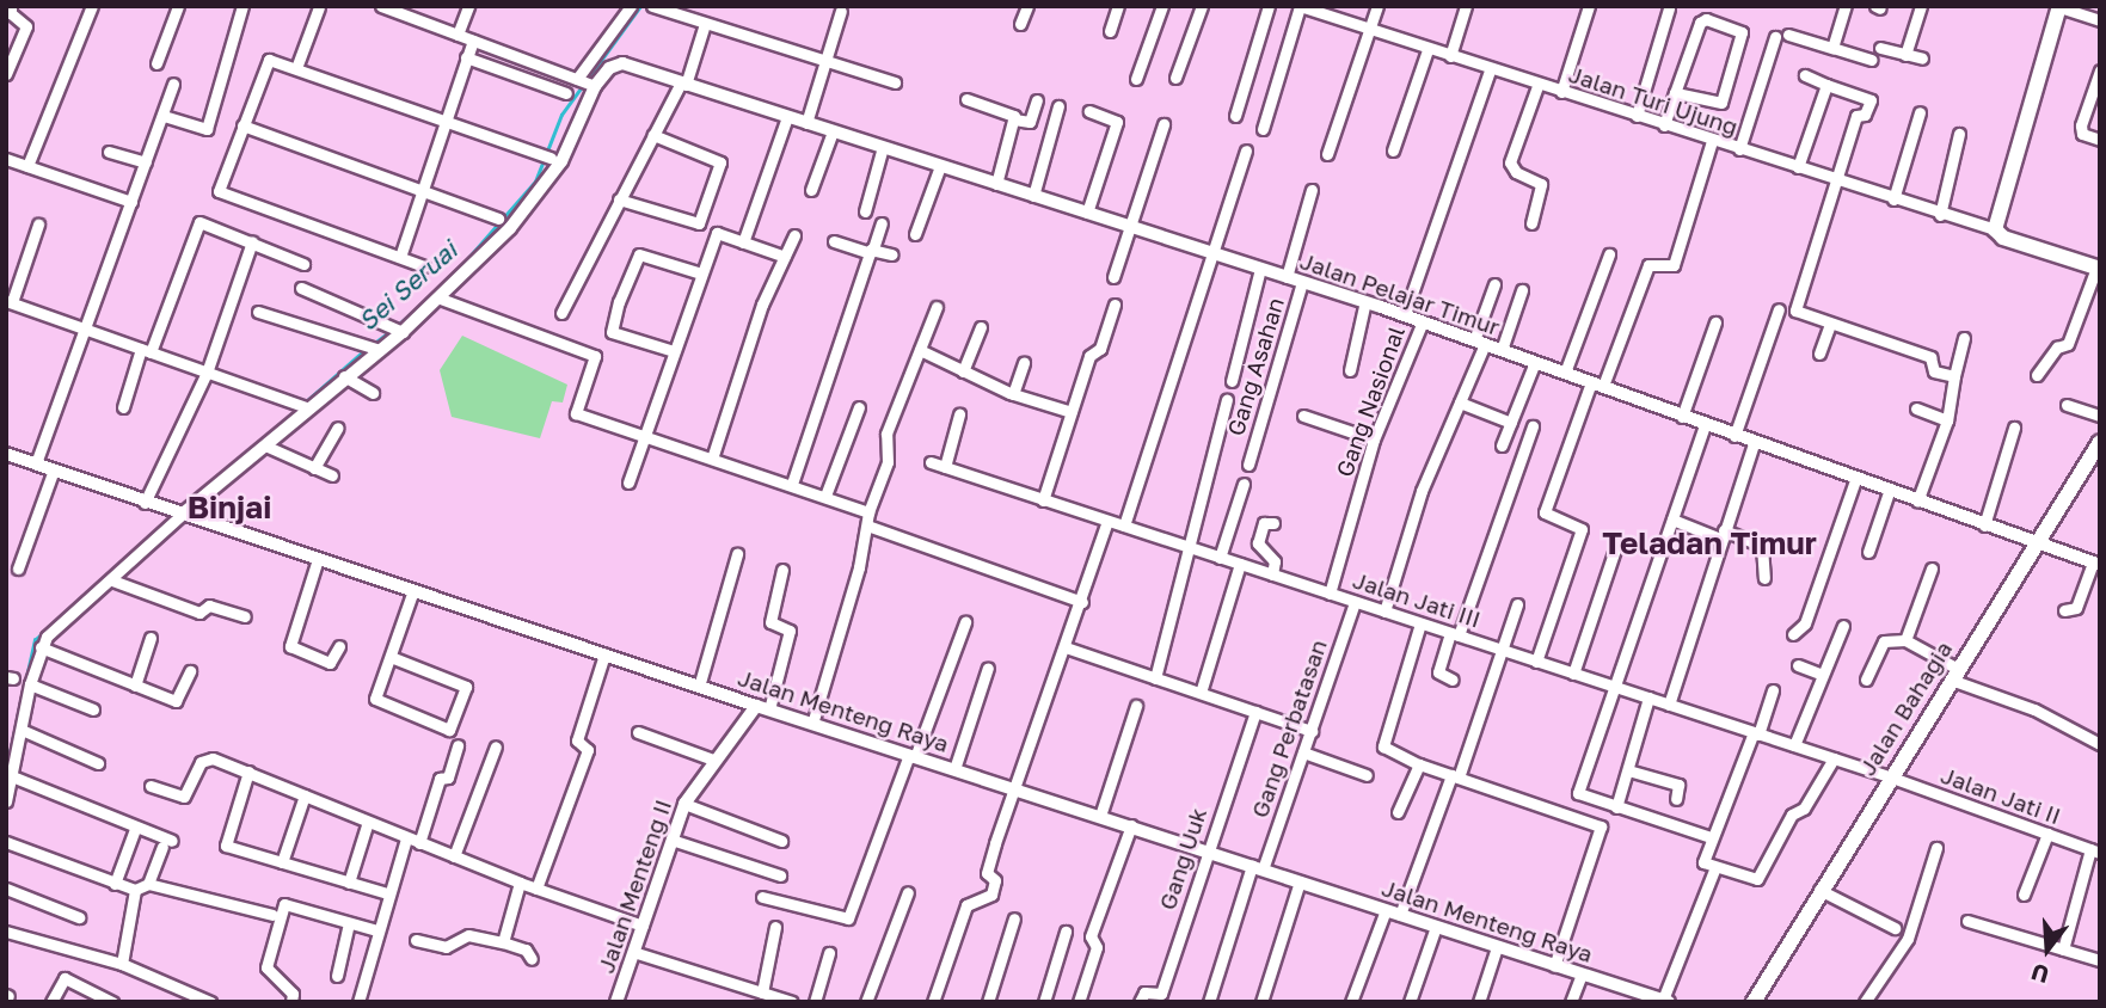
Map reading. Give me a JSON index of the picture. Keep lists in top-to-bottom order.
{
  "streets": {
    "main road": ["Jalan Bahagia"],
    "street": [
      "Jalan Turi Ujung",
      "Jalan Pelajar Timur",
      "Gang Asahan",
      "Gang Nasional",
      "Jalan Jati III",
      "Jalan Menteng Raya",
      "Gang Perbatasan",
      "Jalan Jati II",
      "Gang Uuk",
      "Jalan Menteng II"
    ]
  },
  "crossings": [
    ["Jalan Pelajar Timur", "Gang Asahan"],
    ["Jalan Pelajar Timur", "Gang Nasional"],
    ["Jalan Pelajar Timur", "Jalan Bahagia"],
    ["Gang Nasional", "Jalan Jati III"],
    ["Jalan Jati III", "Jalan Bahagia"],
    ["Jalan Jati III", "Gang Perbatasan"],
    ["Jalan Jati III", "Jalan Jati II"],
    ["Jalan Bahagia", "Jalan Jati II"],
    ["Jalan Menteng Raya", "Gang Perbatasan"],
    ["Jalan Menteng Raya", "Gang Uuk"],
    ["Jalan Menteng Raya", "Jalan Menteng II"]
  ],
  "districts": ["Binjai", "Teladan Timur"],
  "water": ["Sei Seruai"],
  "north": "bottom"
}
